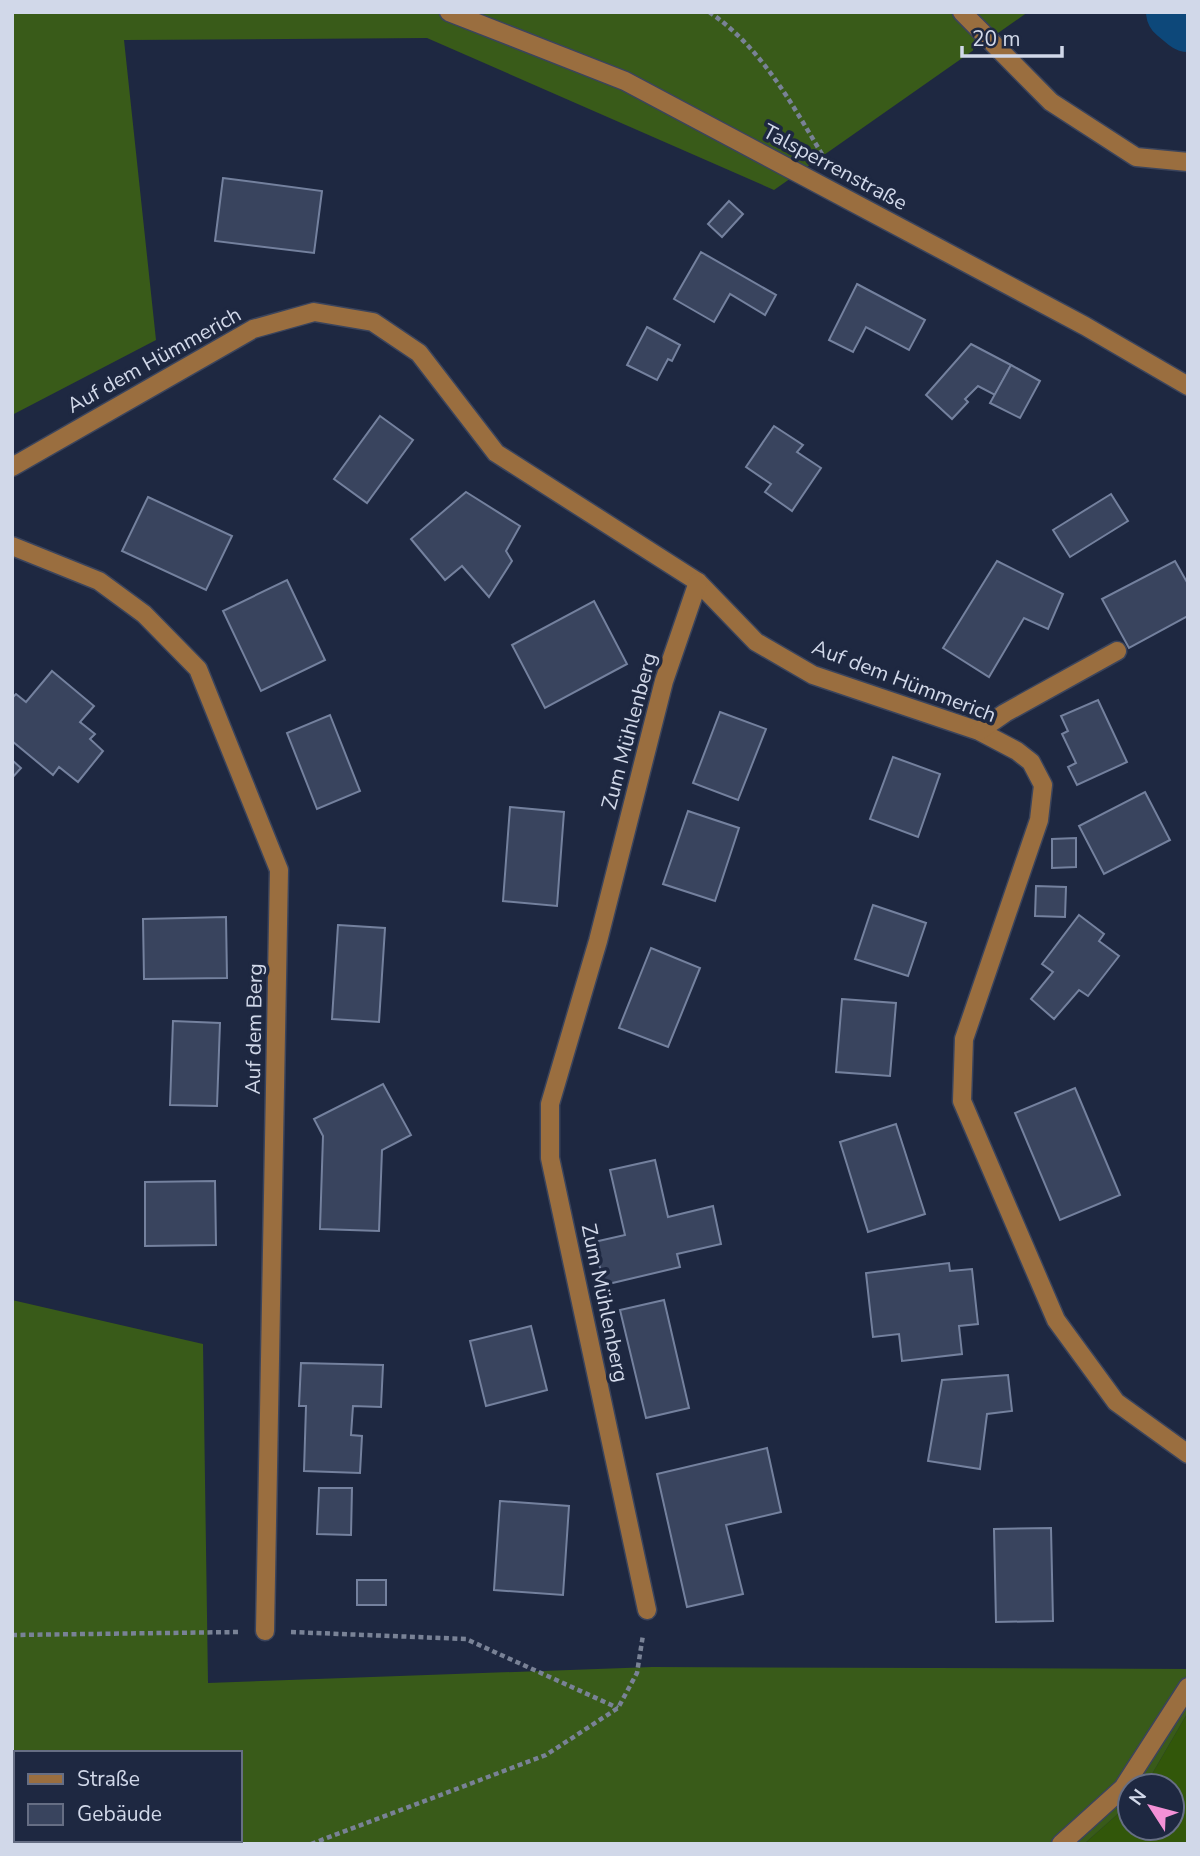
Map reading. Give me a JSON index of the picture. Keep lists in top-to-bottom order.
{
  "streets": {
    "street": [
      "Talsperrenstraße",
      "Auf dem Hümmerich",
      "Zum Mühlenberg",
      "Auf dem Berg"
    ]
  },
  "crossings": [
    ["Auf dem Hümmerich", "Zum Mühlenberg"]
  ],
  "legend": ["Straße", "Gebäude"],
  "scale_bar": "20 m",
  "north": "top left"
}
